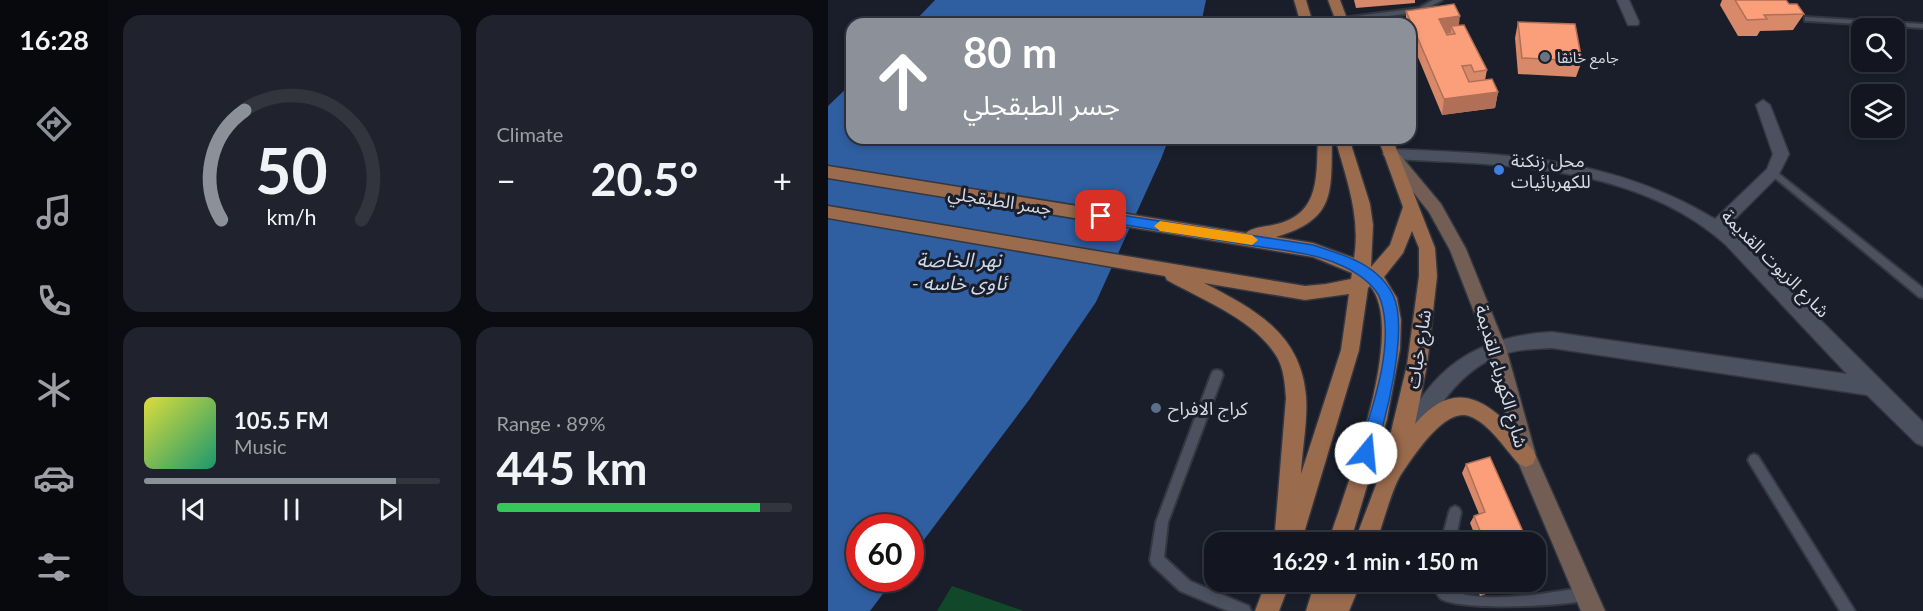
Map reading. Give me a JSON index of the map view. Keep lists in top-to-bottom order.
{
  "streets": {
    "main road": ["جسر الطبقجلي", "شارع خبات"],
    "street": ["شارع الزيوت القديمة", "شارع الكهرباء القديمة"]
  },
  "crossings": [
    ["شارع الزيوت القديمة", "شارع خبات"],
    ["شارع الزيوت القديمة", "شارع الكهرباء القديمة"],
    ["شارع خبات", "شارع الكهرباء القديمة"]
  ],
  "water": ["نهر الخاصة - ئاوی خاسە"],
  "places": ["جامع خانقا", "محل زنكنة للكهربائيات", "كراج الافراح"],
  "page": {
    "tabs": "16:28",
    "tile": [
      "Climate",
      ["Range · 89%", "445 km"]
    ],
    "turn": ["80 m", "جسر الطبقجلي"],
    "heat": ["−", "20.5°", "+"],
    "song": ["105.5 FM", "Music"],
    "limit": "60",
    "trip": "16:29 · 1 min · 150 m",
    "gauge": ["50", "km/h"]
  }
}
